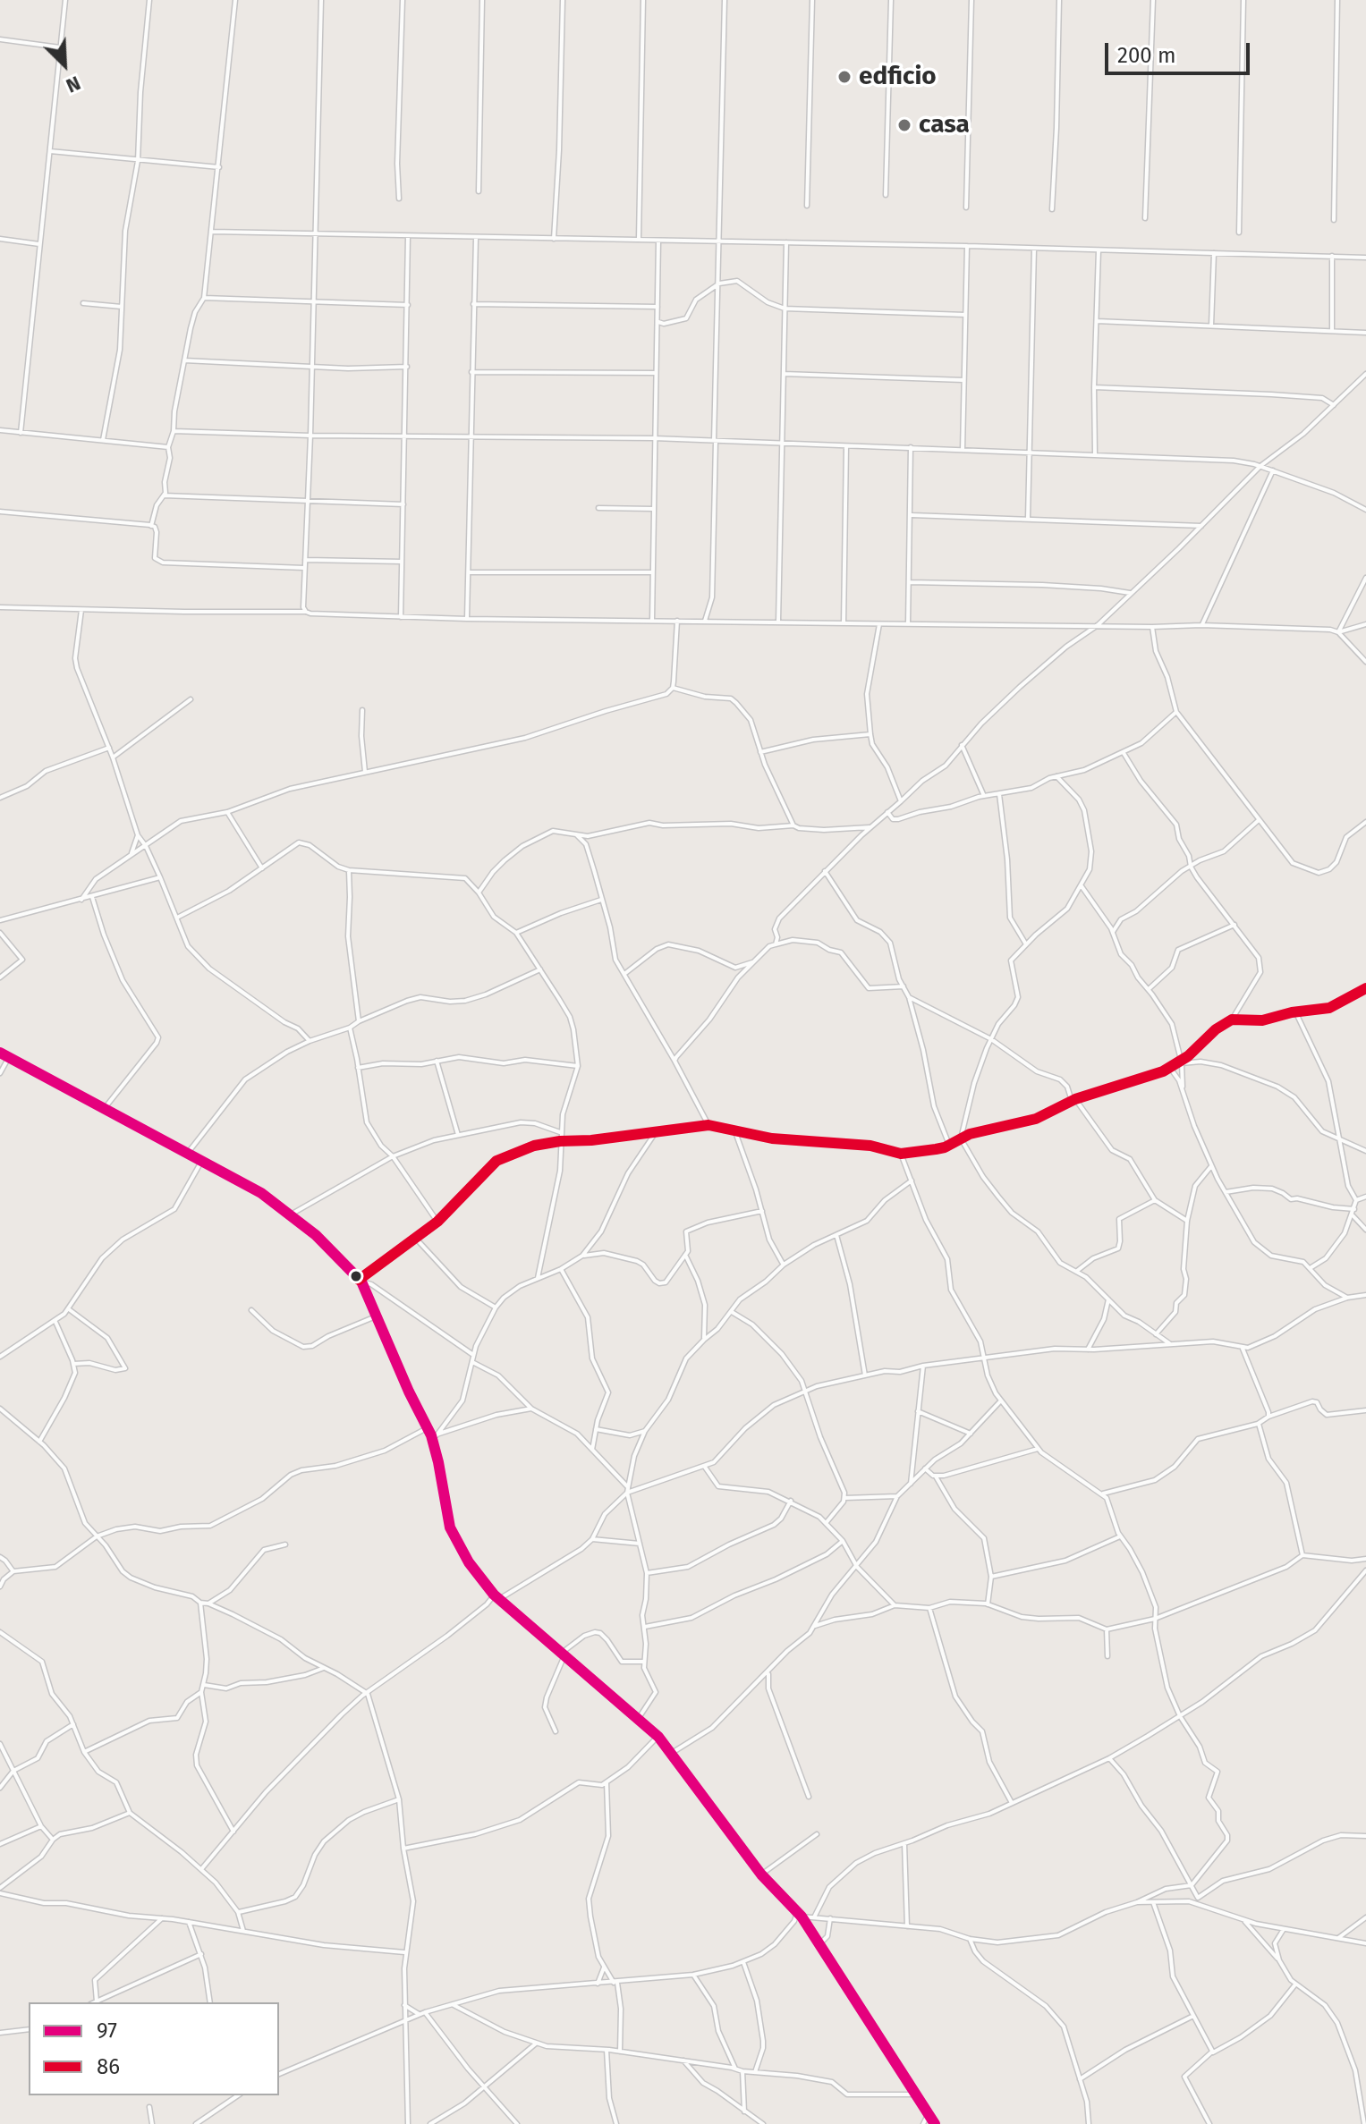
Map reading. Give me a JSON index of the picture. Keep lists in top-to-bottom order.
{
  "places": ["edficio", "casa"],
  "lines": ["transit line 86", "transit line 97"],
  "legend": ["97", "86"],
  "scale_bar": "200 m",
  "north": "bottom right"
}
